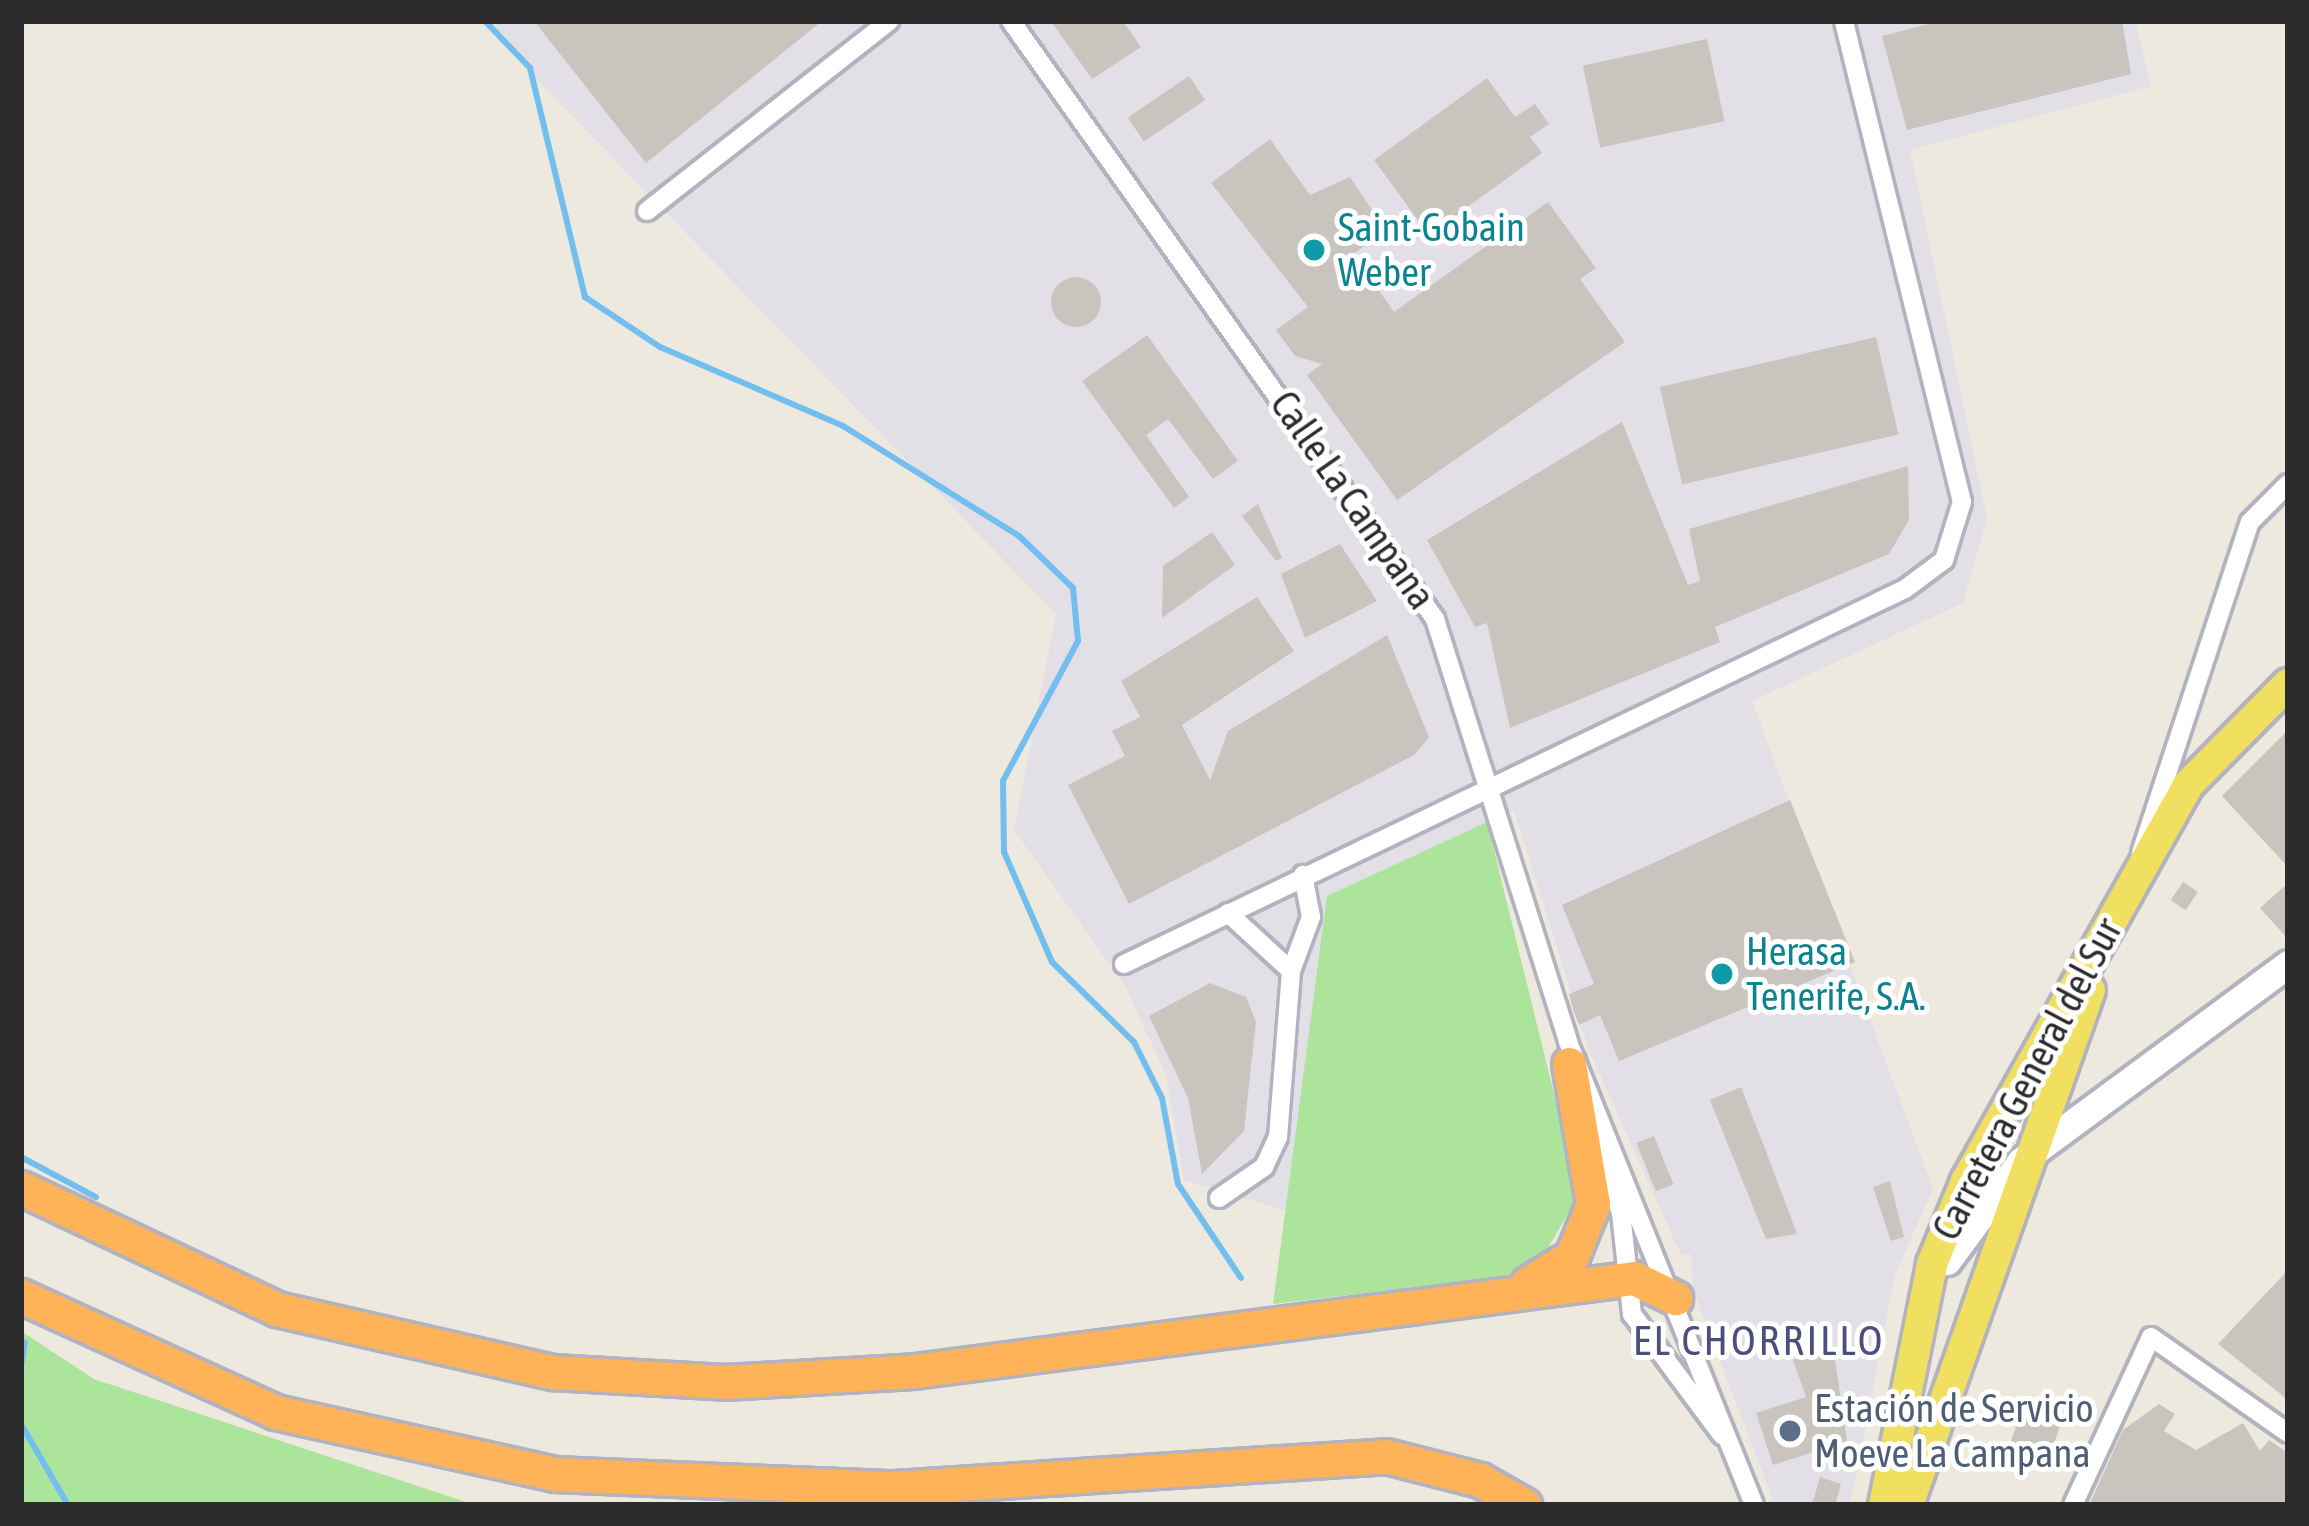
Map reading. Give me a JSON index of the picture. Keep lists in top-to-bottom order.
{
  "streets": {
    "main road": ["Carretera General del Sur"],
    "street": ["Calle La Campana"]
  },
  "districts": ["EL CHORRILLO"],
  "places": ["Saint-Gobain Weber", "Herasa Tenerife, S.A.", "Estación de Servicio Moeve La Campana"]
}
